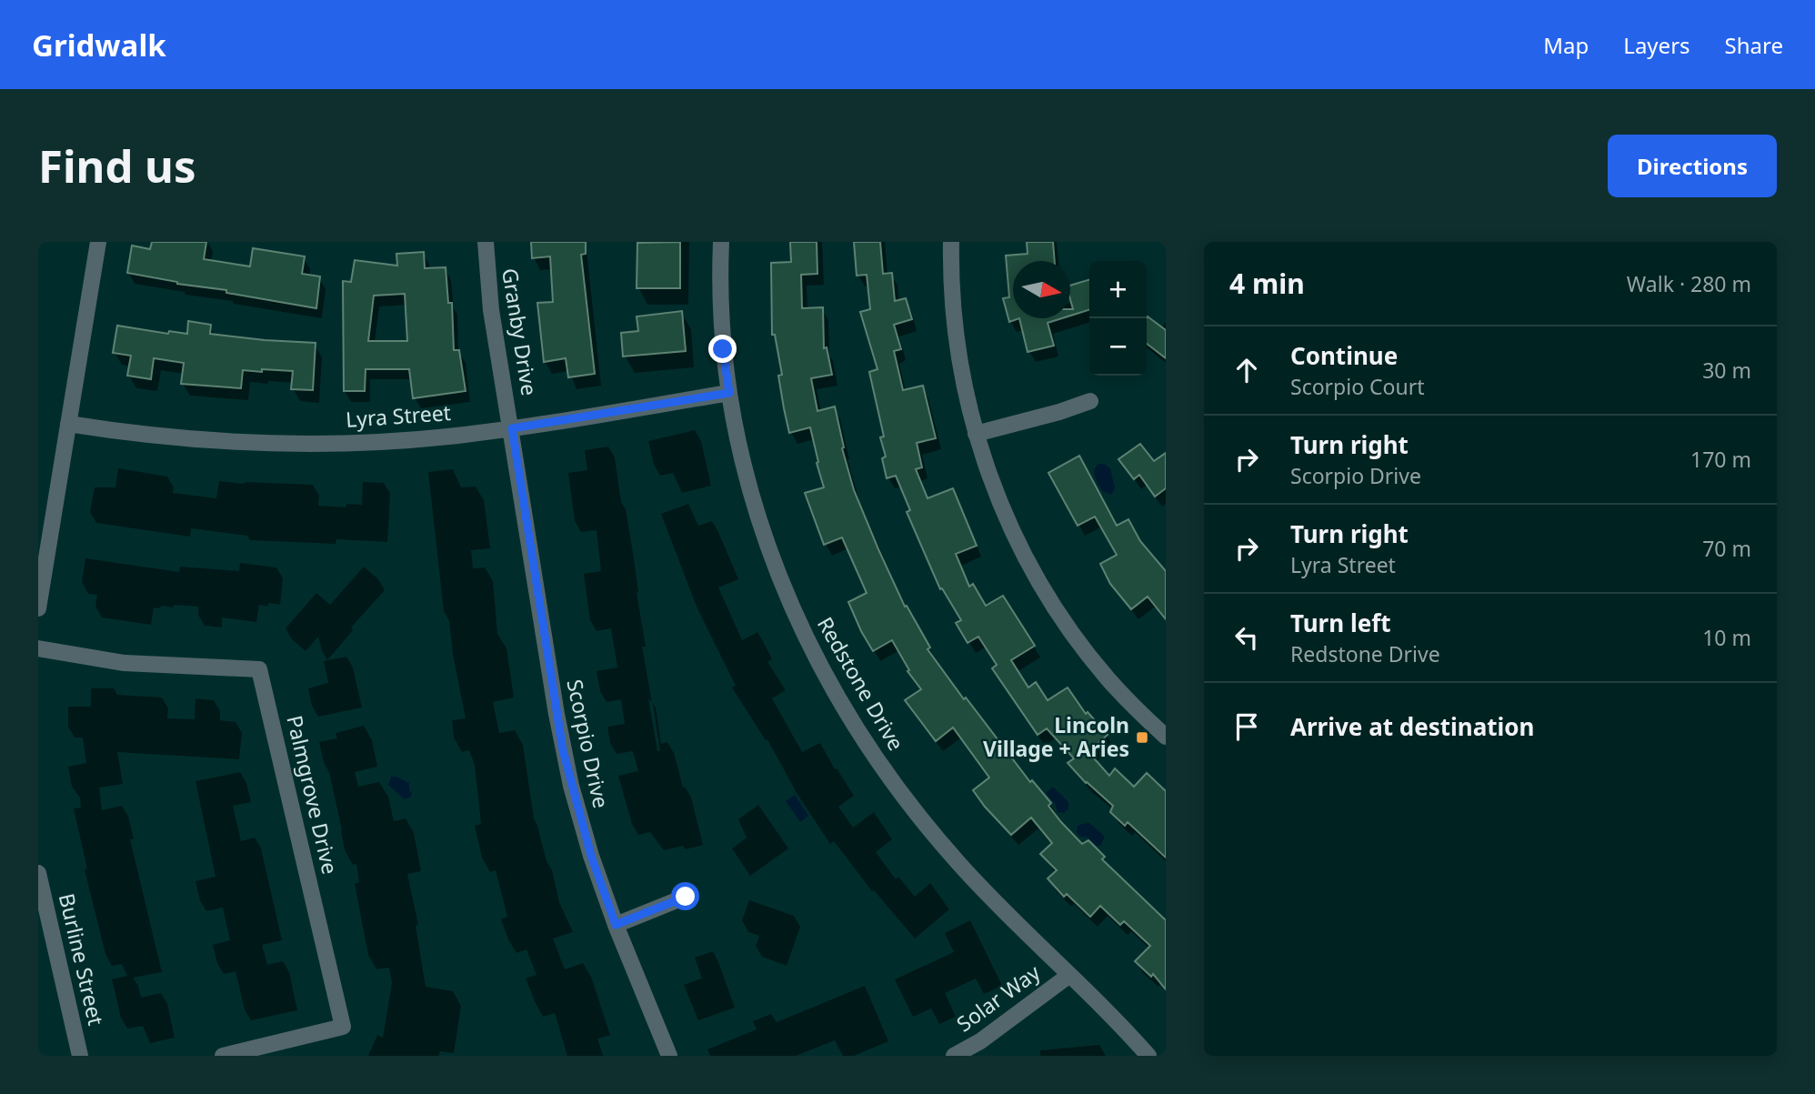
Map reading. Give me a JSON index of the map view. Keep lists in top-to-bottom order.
{
  "streets": {
    "street": [
      "Granby Drive",
      "Lyra Street",
      "Redstone Drive",
      "Scorpio Drive",
      "Palmgrove Drive",
      "Burline Street",
      "Solar Way"
    ]
  },
  "crossings": [
    ["Granby Drive", "Lyra Street"],
    ["Granby Drive", "Scorpio Drive"],
    ["Lyra Street", "Redstone Drive"],
    ["Lyra Street", "Scorpio Drive"],
    ["Redstone Drive", "Solar Way"]
  ],
  "places": {
    "transit": ["Lincoln Village + Aries"]
  },
  "north": "right",
  "page": {
    "header": "Gridwalk",
    "nav": ["Map", "Layers", "Share"],
    "buttons": "Directions",
    "title": "Find us",
    "heading": ["4 min", "Walk · 280 m"],
    "map_buttons": ["+", "−"],
    "list": [
      ["Continue", "Scorpio Court", "30 m"],
      ["Turn right", "Scorpio Drive", "170 m"],
      ["Turn right", "Lyra Street", "70 m"],
      ["Turn left", "Redstone Drive", "10 m"],
      "Arrive at destination"
    ]
  }
}
